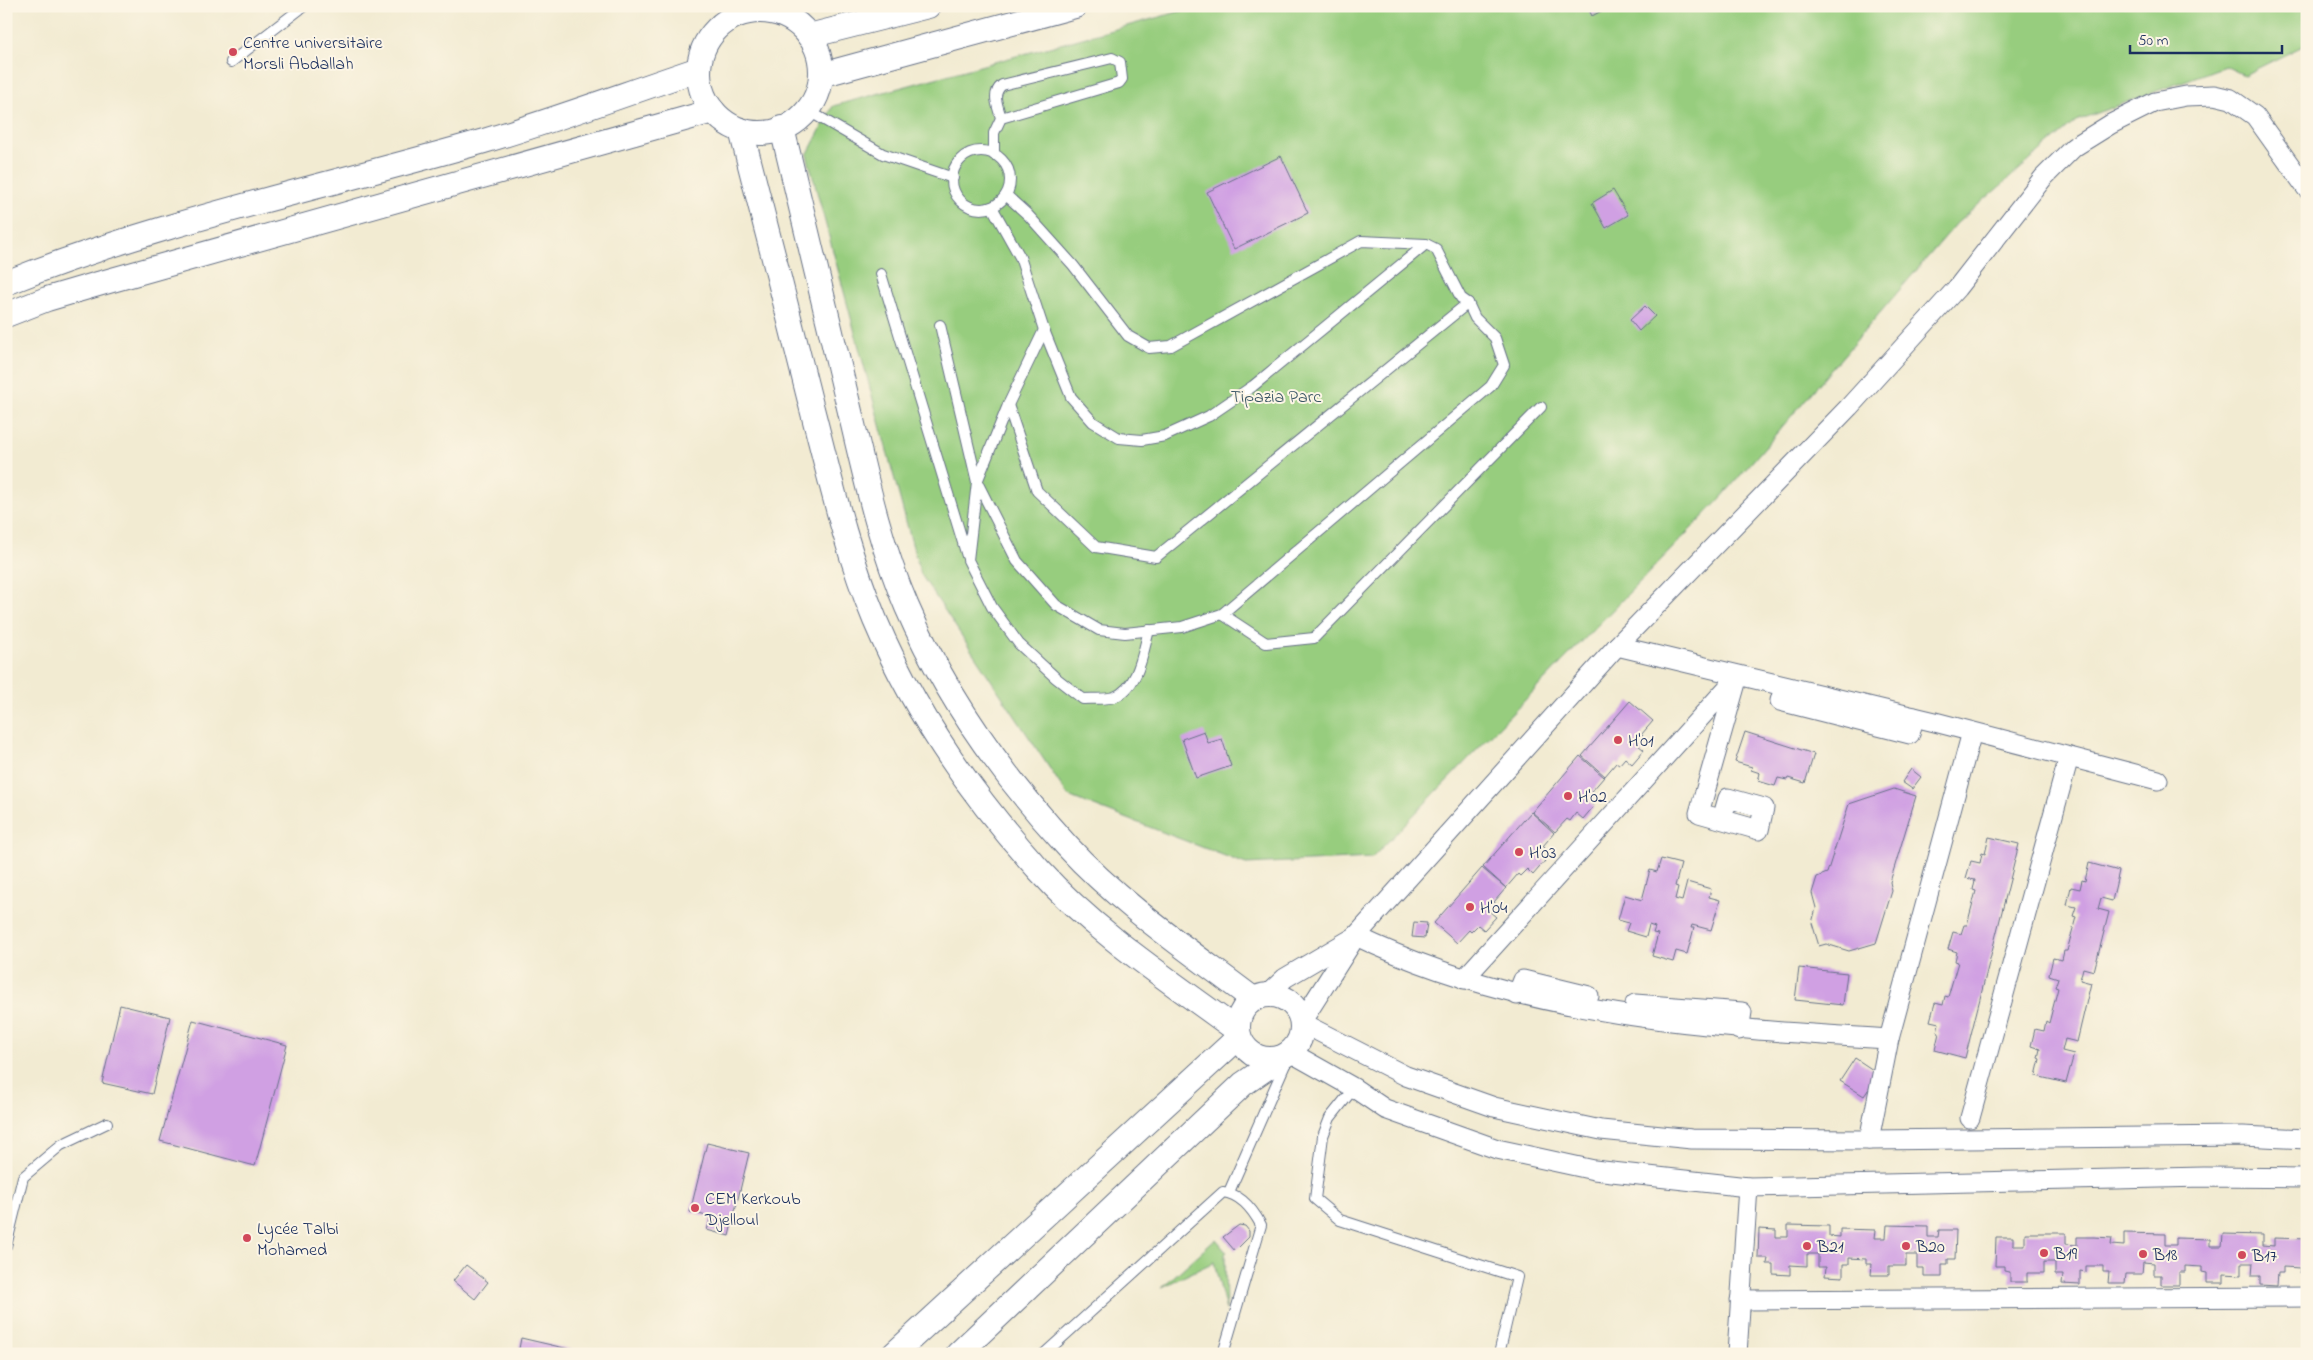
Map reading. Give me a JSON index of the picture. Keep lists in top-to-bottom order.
{
  "parks": ["Tipazia Parc"],
  "places": [
    "Centre universitaire Morsli Abdallah",
    "H'01",
    "H'02",
    "H'03",
    "H'04",
    "CEM Kerkoub Djelloul",
    "Lycée Talbi Mohamed",
    "B21",
    "B20",
    "B19",
    "B18",
    "B17"
  ],
  "scale_bar": "50 m"
}
